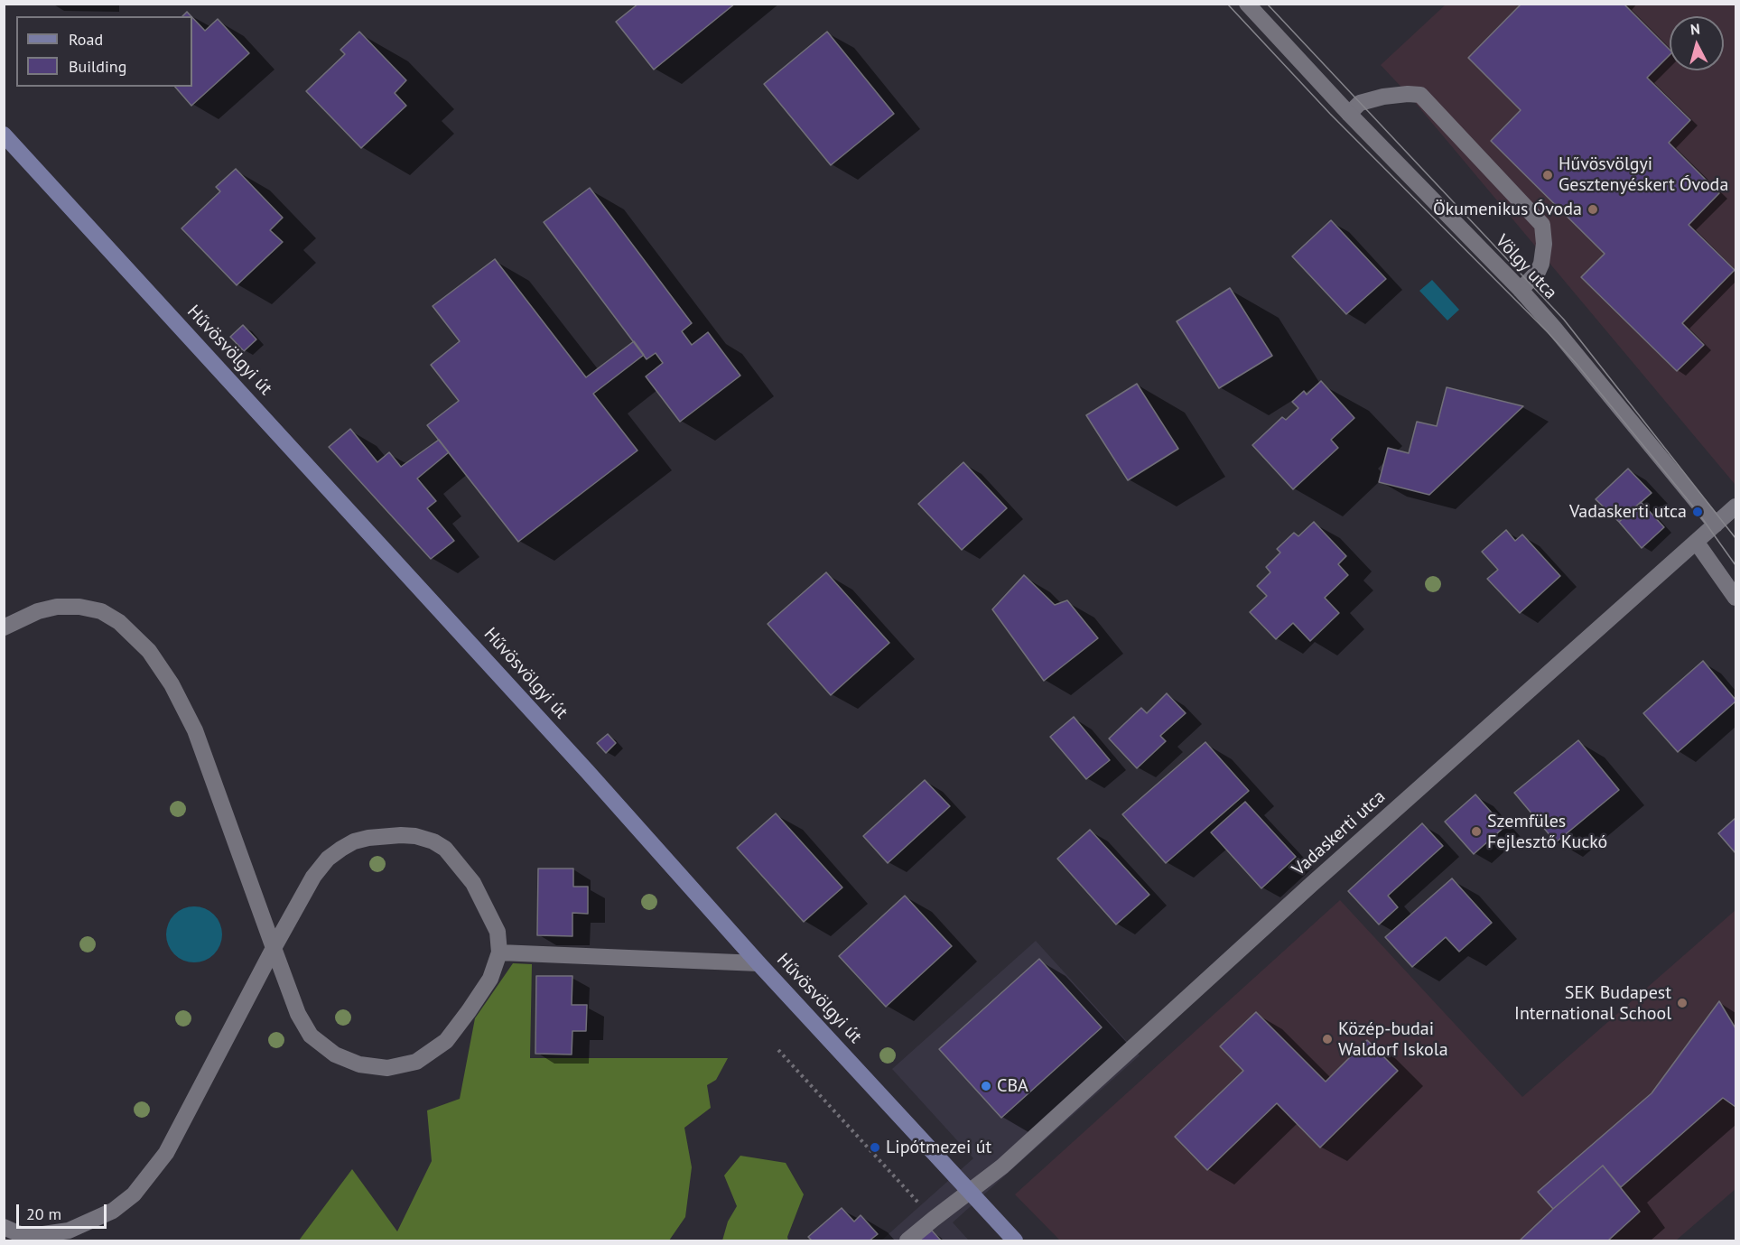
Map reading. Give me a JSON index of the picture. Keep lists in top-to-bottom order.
{
  "streets": {
    "main road": ["Hűvösvölgyi út"],
    "street": ["Völgy utca", "Vadaskerti utca"]
  },
  "crossings": [
    ["Völgy utca", "Vadaskerti utca"],
    ["Hűvösvölgyi út", "Vadaskerti utca"]
  ],
  "places": [
    "Hűvösvölgyi Gesztenyéskert Óvoda",
    "Ökumenikus Óvoda",
    "Vadaskerti utca",
    "Szemfüles Fejlesztő Kuckó",
    "SEK Budapest International School",
    "Közép-budai Waldorf Iskola",
    "CBA",
    "Lipótmezei út"
  ],
  "legend": ["Road", "Building"],
  "scale_bar": "20 m",
  "north": "top"
}
